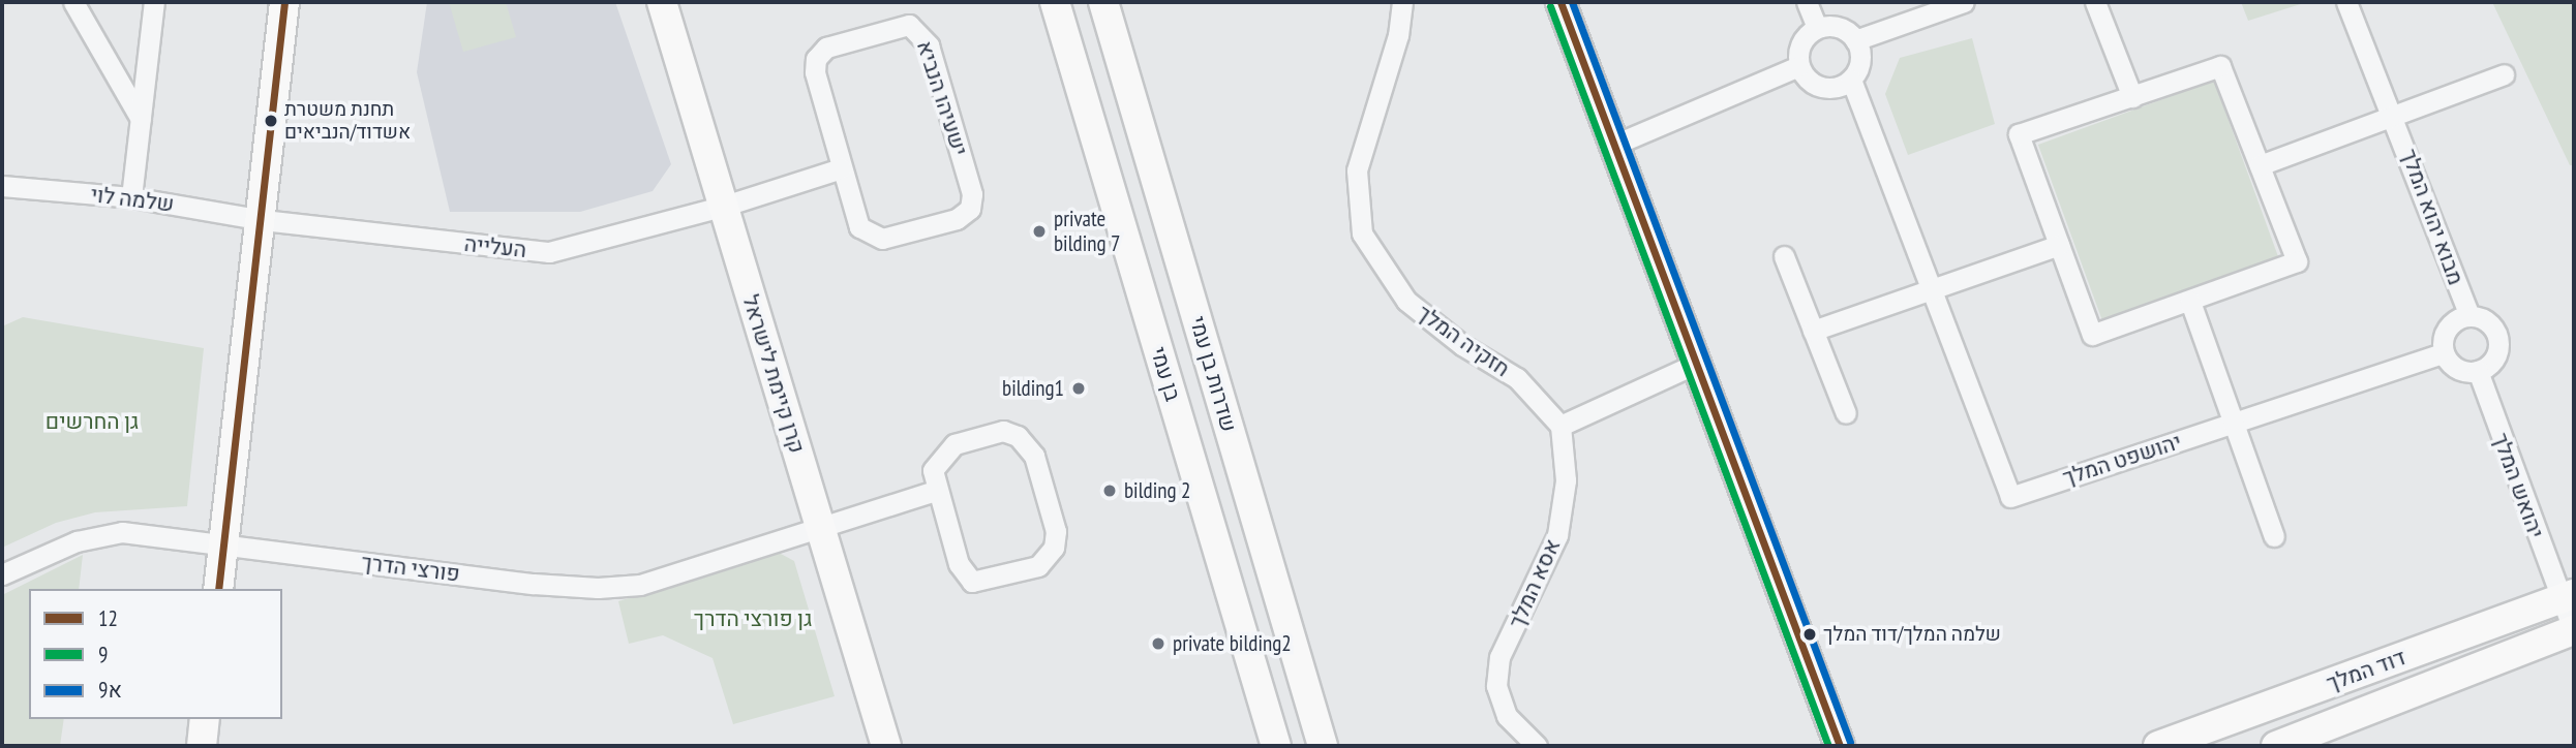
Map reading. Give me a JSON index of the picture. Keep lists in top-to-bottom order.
{
  "streets": {
    "street": [
      "ישעיהו הנביא",
      "שלמה לוי",
      "מבוא יהוא המלך",
      "העלייה",
      "חזקיה המלך",
      "קרן קיימת לישראל",
      "בן עמי",
      "שדרות בן עמי",
      "יהושפט המלך",
      "יהואש המלך",
      "פורצי הדרך",
      "אסא המלך",
      "דוד המלך"
    ]
  },
  "crossings": [
    ["שלמה לוי", "העלייה"],
    ["מבוא יהוא המלך", "יהושפט המלך"],
    ["מבוא יהוא המלך", "יהואש המלך"],
    ["העלייה", "קרן קיימת לישראל"],
    ["חזקיה המלך", "אסא המלך"],
    ["קרן קיימת לישראל", "פורצי הדרך"],
    ["יהושפט המלך", "יהואש המלך"],
    ["יהואש המלך", "דוד המלך"]
  ],
  "parks": ["גן החרשים", "גן פורצי הדרך"],
  "places": [
    "תחנת משטרת אשדוד/הנביאים",
    "private bilding 7",
    "bilding1",
    "bilding 2",
    "שלמה המלך/דוד המלך",
    "private bilding2"
  ],
  "lines": ["transit line 12", "transit line 9א", "transit line 9"],
  "legend": ["12", "9", "9א"]
}
